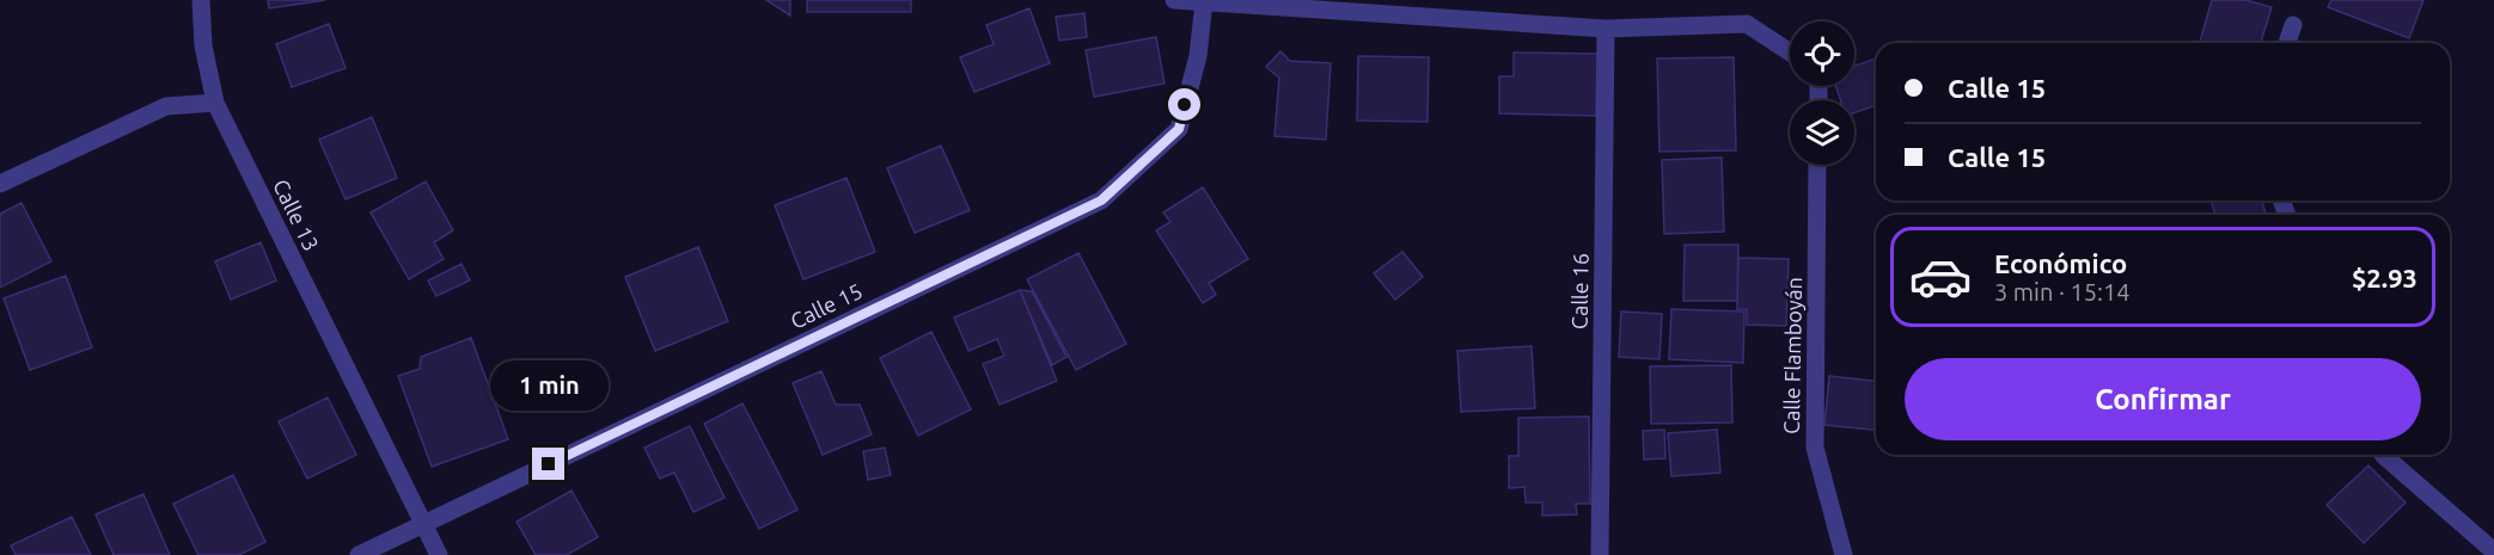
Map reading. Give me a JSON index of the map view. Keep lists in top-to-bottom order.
{
  "streets": {
    "street": [
      "Calle 13",
      "Calle 16",
      "Calle 15",
      "Calle Flamboyán"
    ]
  },
  "crossings": [
    ["Calle 13", "Calle 15"]
  ],
  "page": {
    "banner": ["Calle 15", "Calle 15"],
    "list": [
      {
        "name": "Económico",
        "note": "3 min · 15:14",
        "value": "$2.93"
      }
    ],
    "buttons": "Confirmar",
    "bubble": "1 min"
  }
}
